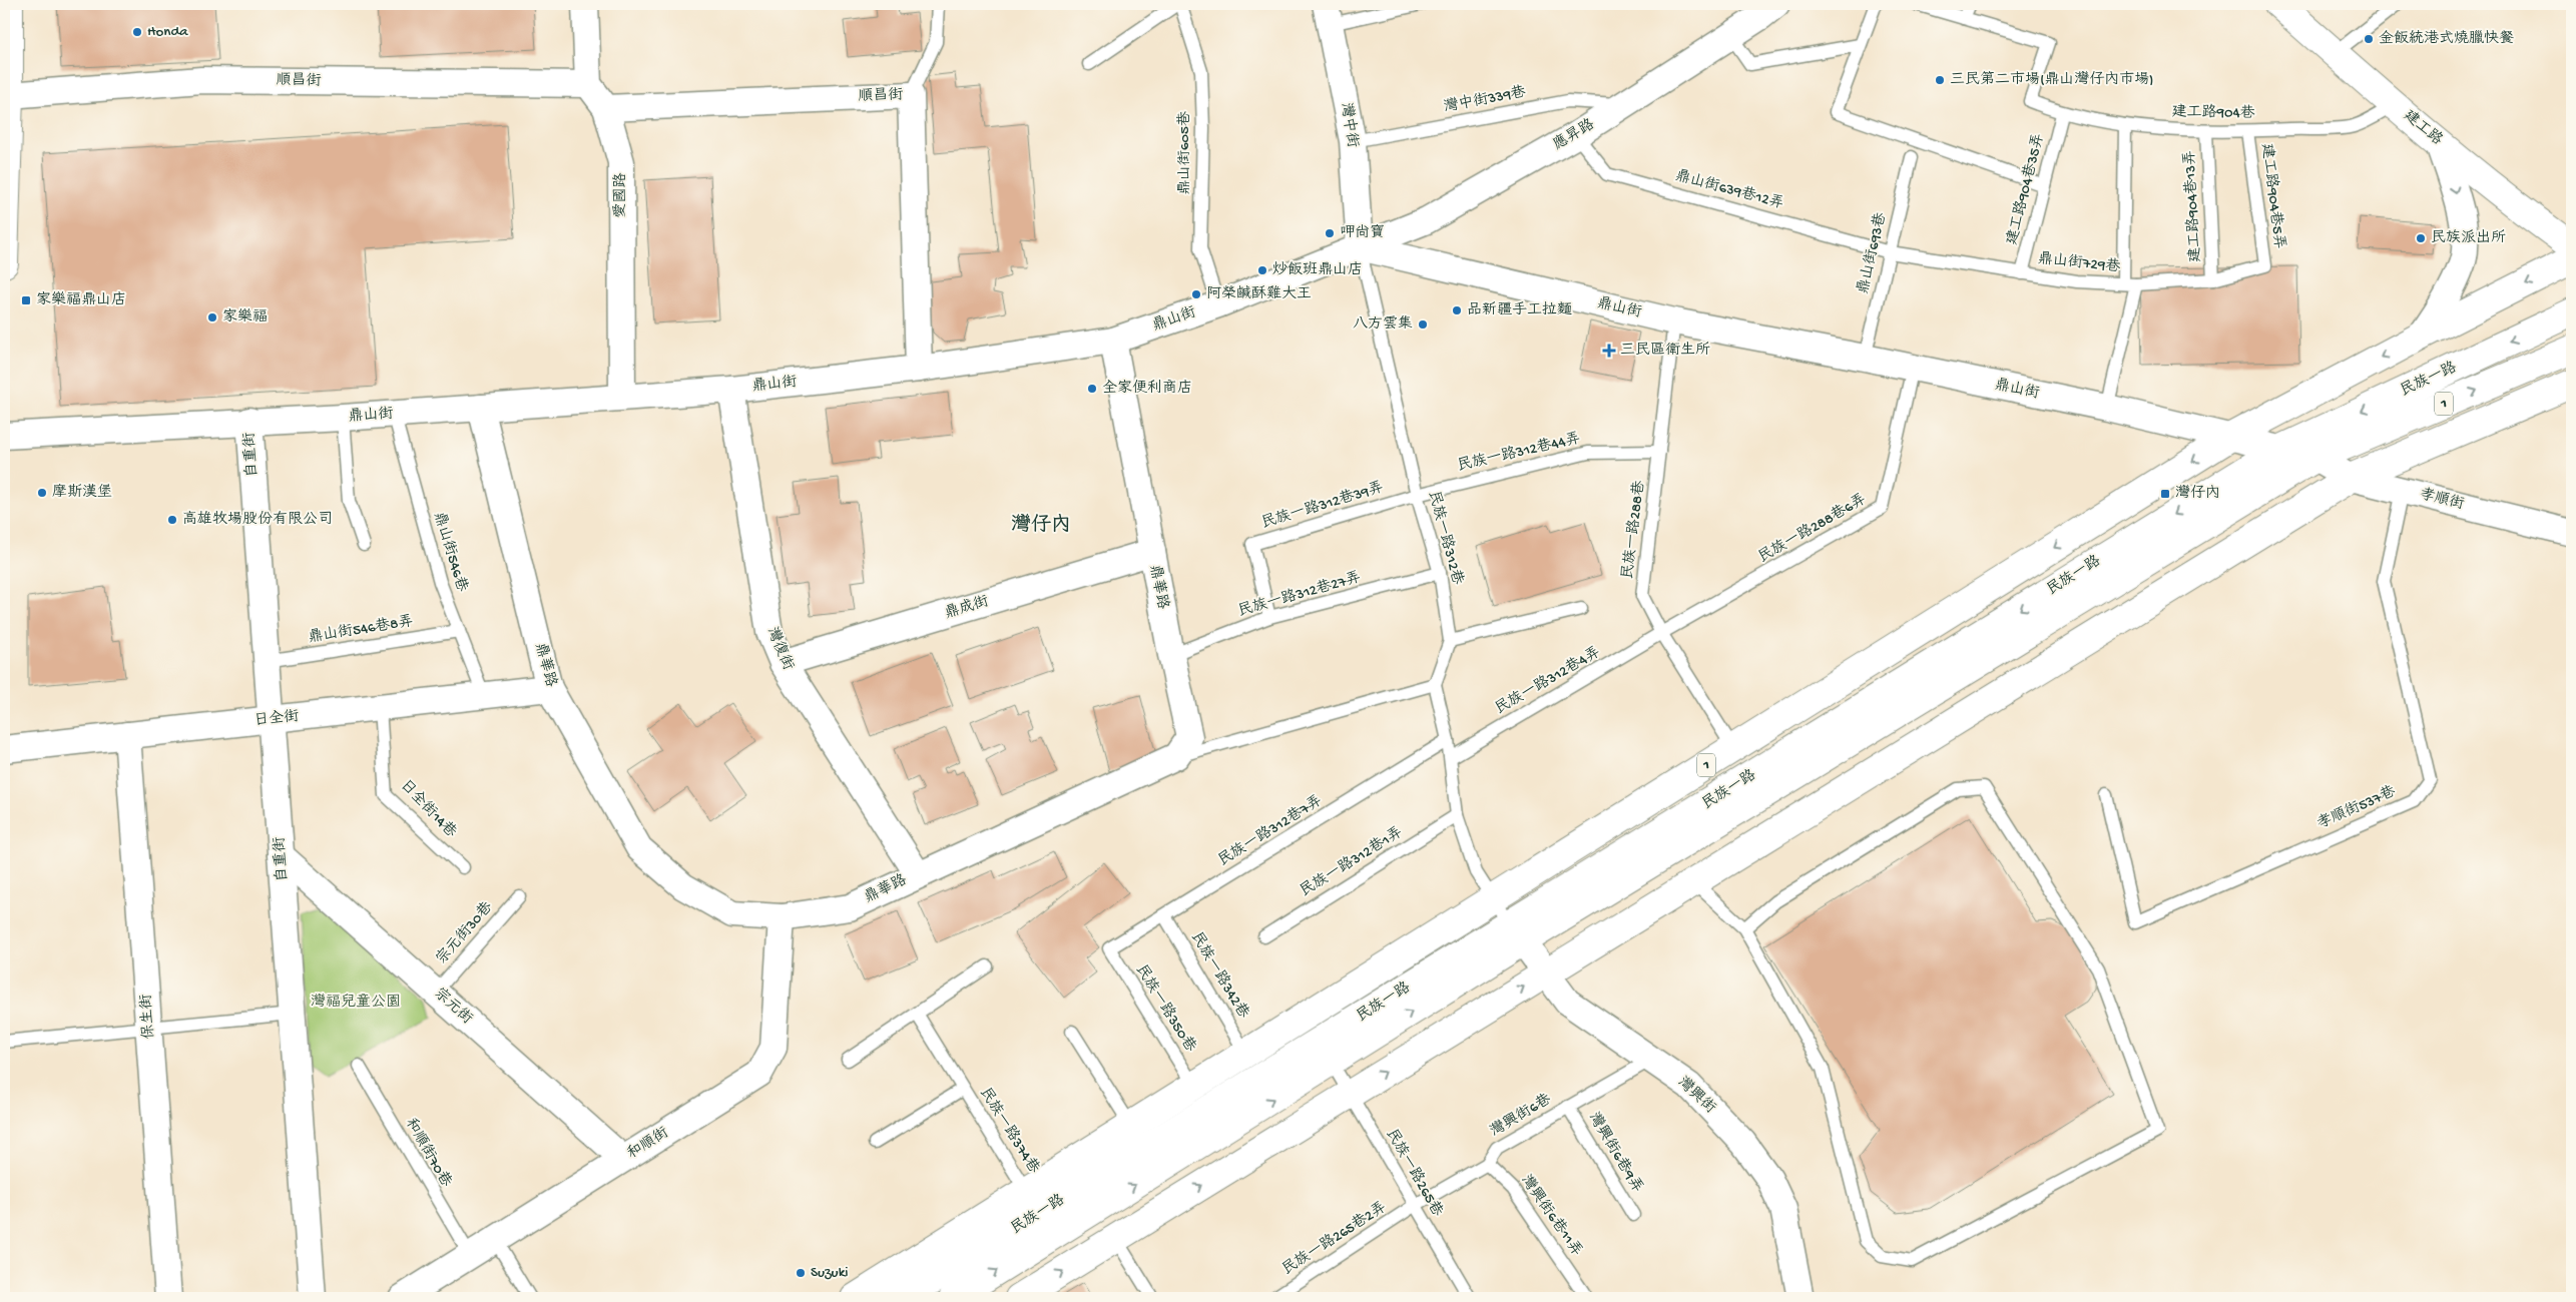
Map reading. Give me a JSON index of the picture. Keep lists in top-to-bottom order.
{
  "streets": {
    "main road": ["建工路", "民族一路", "1"],
    "street": [
      "順昌街",
      "灣中街",
      "應昇路",
      "愛國路",
      "鼎山街",
      "自重街",
      "孝順街",
      "鼎華路",
      "鼎成街",
      "灣復街",
      "日全街",
      "宗元街",
      "保生街",
      "灣興街",
      "和順街"
    ],
    "lane": [
      "灣中街339巷",
      "建工路904巷",
      "鼎山街605巷",
      "建工路904巷35弄",
      "鼎山街639巷12弄",
      "建工路904巷5弄",
      "建工路904巷13弄",
      "鼎山街693巷",
      "鼎山街729巷",
      "民族一路312巷44弄",
      "民族一路312巷39弄",
      "民族一路288巷6弄",
      "民族一路288巷",
      "民族一路312巷",
      "鼎山街546巷",
      "民族一路312巷27弄",
      "鼎山街546巷8弄",
      "民族一路312巷4弄",
      "孝順街537巷",
      "日全街14巷",
      "民族一路312巷7弄",
      "民族一路312巷1弄",
      "宗元街30巷",
      "民族一路342巷",
      "民族一路350巷",
      "灣興街6巷",
      "民族一路374巷",
      "和順街70巷",
      "灣興街6巷9弄",
      "民族一路265巷",
      "灣興街6巷11弄",
      "民族一路265巷2弄"
    ]
  },
  "crossings": [
    ["順昌街", "愛國路"],
    ["順昌街", "鼎山街"],
    ["灣中街339巷", "灣中街"],
    ["灣中街339巷", "應昇路"],
    ["建工路904巷", "建工路"],
    ["建工路904巷", "建工路904巷35弄"],
    ["建工路904巷", "建工路904巷5弄"],
    ["建工路904巷", "建工路904巷13弄"],
    ["灣中街", "應昇路"],
    ["灣中街", "鼎山街"],
    ["灣中街", "民族一路312巷"],
    ["建工路", "民族一路"],
    ["應昇路", "鼎山街639巷12弄"],
    ["應昇路", "鼎山街"],
    ["應昇路", "民族一路312巷"],
    ["鼎山街605巷", "鼎山街"],
    ["建工路904巷35弄", "鼎山街729巷"],
    ["鼎山街639巷12弄", "鼎山街693巷"],
    ["鼎山街639巷12弄", "鼎山街729巷"],
    ["愛國路", "鼎山街"],
    ["建工路904巷5弄", "鼎山街729巷"],
    ["建工路904巷13弄", "鼎山街729巷"],
    ["鼎山街693巷", "鼎山街729巷"],
    ["鼎山街693巷", "鼎山街"],
    ["鼎山街", "民族一路"],
    ["鼎山街", "自重街"],
    ["鼎山街", "孝順街"],
    ["鼎山街", "民族一路288巷6弄"],
    ["鼎山街", "民族一路288巷"],
    ["鼎山街", "民族一路312巷"],
    ["鼎山街", "鼎山街546巷"],
    ["鼎山街", "鼎華路"],
    ["鼎山街", "灣復街"],
    ["民族一路", "孝順街"],
    ["民族一路", "民族一路288巷"],
    ["民族一路", "民族一路342巷"],
    ["民族一路", "民族一路350巷"],
    ["民族一路", "灣興街"],
    ["民族一路", "民族一路374巷"],
    ["民族一路", "民族一路265巷"],
    ["1", "孝順街"],
    ["1", "灣興街"],
    ["1", "民族一路265巷"],
    ["民族一路312巷44弄", "民族一路312巷39弄"],
    ["民族一路312巷44弄", "民族一路288巷"],
    ["民族一路312巷44弄", "民族一路312巷"],
    ["自重街", "鼎山街546巷8弄"],
    ["自重街", "日全街"],
    ["自重街", "宗元街"],
    ["孝順街", "孝順街537巷"],
    ["民族一路312巷39弄", "民族一路312巷"],
    ["民族一路312巷39弄", "民族一路312巷27弄"],
    ["民族一路288巷6弄", "民族一路288巷"],
    ["民族一路288巷6弄", "民族一路312巷4弄"],
    ["民族一路288巷", "民族一路312巷4弄"],
    ["民族一路312巷", "民族一路312巷27弄"],
    ["鼎山街546巷", "鼎山街546巷8弄"],
    ["鼎山街546巷", "日全街"],
    ["鼎華路", "民族一路312巷27弄"],
    ["鼎華路", "鼎成街"],
    ["鼎華路", "灣復街"],
    ["鼎華路", "日全街"],
    ["鼎華路", "和順街"],
    ["鼎成街", "灣復街"],
    ["日全街", "日全街14巷"],
    ["日全街", "保生街"],
    ["民族一路312巷7弄", "民族一路342巷"],
    ["民族一路312巷7弄", "民族一路350巷"],
    ["宗元街30巷", "宗元街"],
    ["宗元街", "和順街"],
    ["灣興街", "灣興街6巷"],
    ["灣興街6巷", "灣興街6巷9弄"],
    ["灣興街6巷", "民族一路265巷"],
    ["灣興街6巷", "灣興街6巷11弄"],
    ["灣興街6巷", "民族一路265巷2弄"],
    ["和順街", "和順街70巷"],
    ["民族一路265巷", "民族一路265巷2弄"]
  ],
  "districts": ["灣仔內"],
  "parks": ["灣福兒童公園"],
  "places": {
    "other": [
      "Honda",
      "金飯統港式燒臘快餐",
      "三民第二市場(鼎山灣仔內市場)",
      "呷尚寶",
      "民族派出所",
      "炒飯班鼎山店",
      "阿榮鹹酥雞大王",
      "品新疆手工拉麵",
      "家樂福",
      "八方雲集",
      "全家便利商店",
      "摩斯漢堡",
      "高雄牧場股份有限公司",
      "Suzuki"
    ],
    "transit": ["家樂福鼎山店", "灣仔內"],
    "health": ["三民區衛生所"]
  }
}
